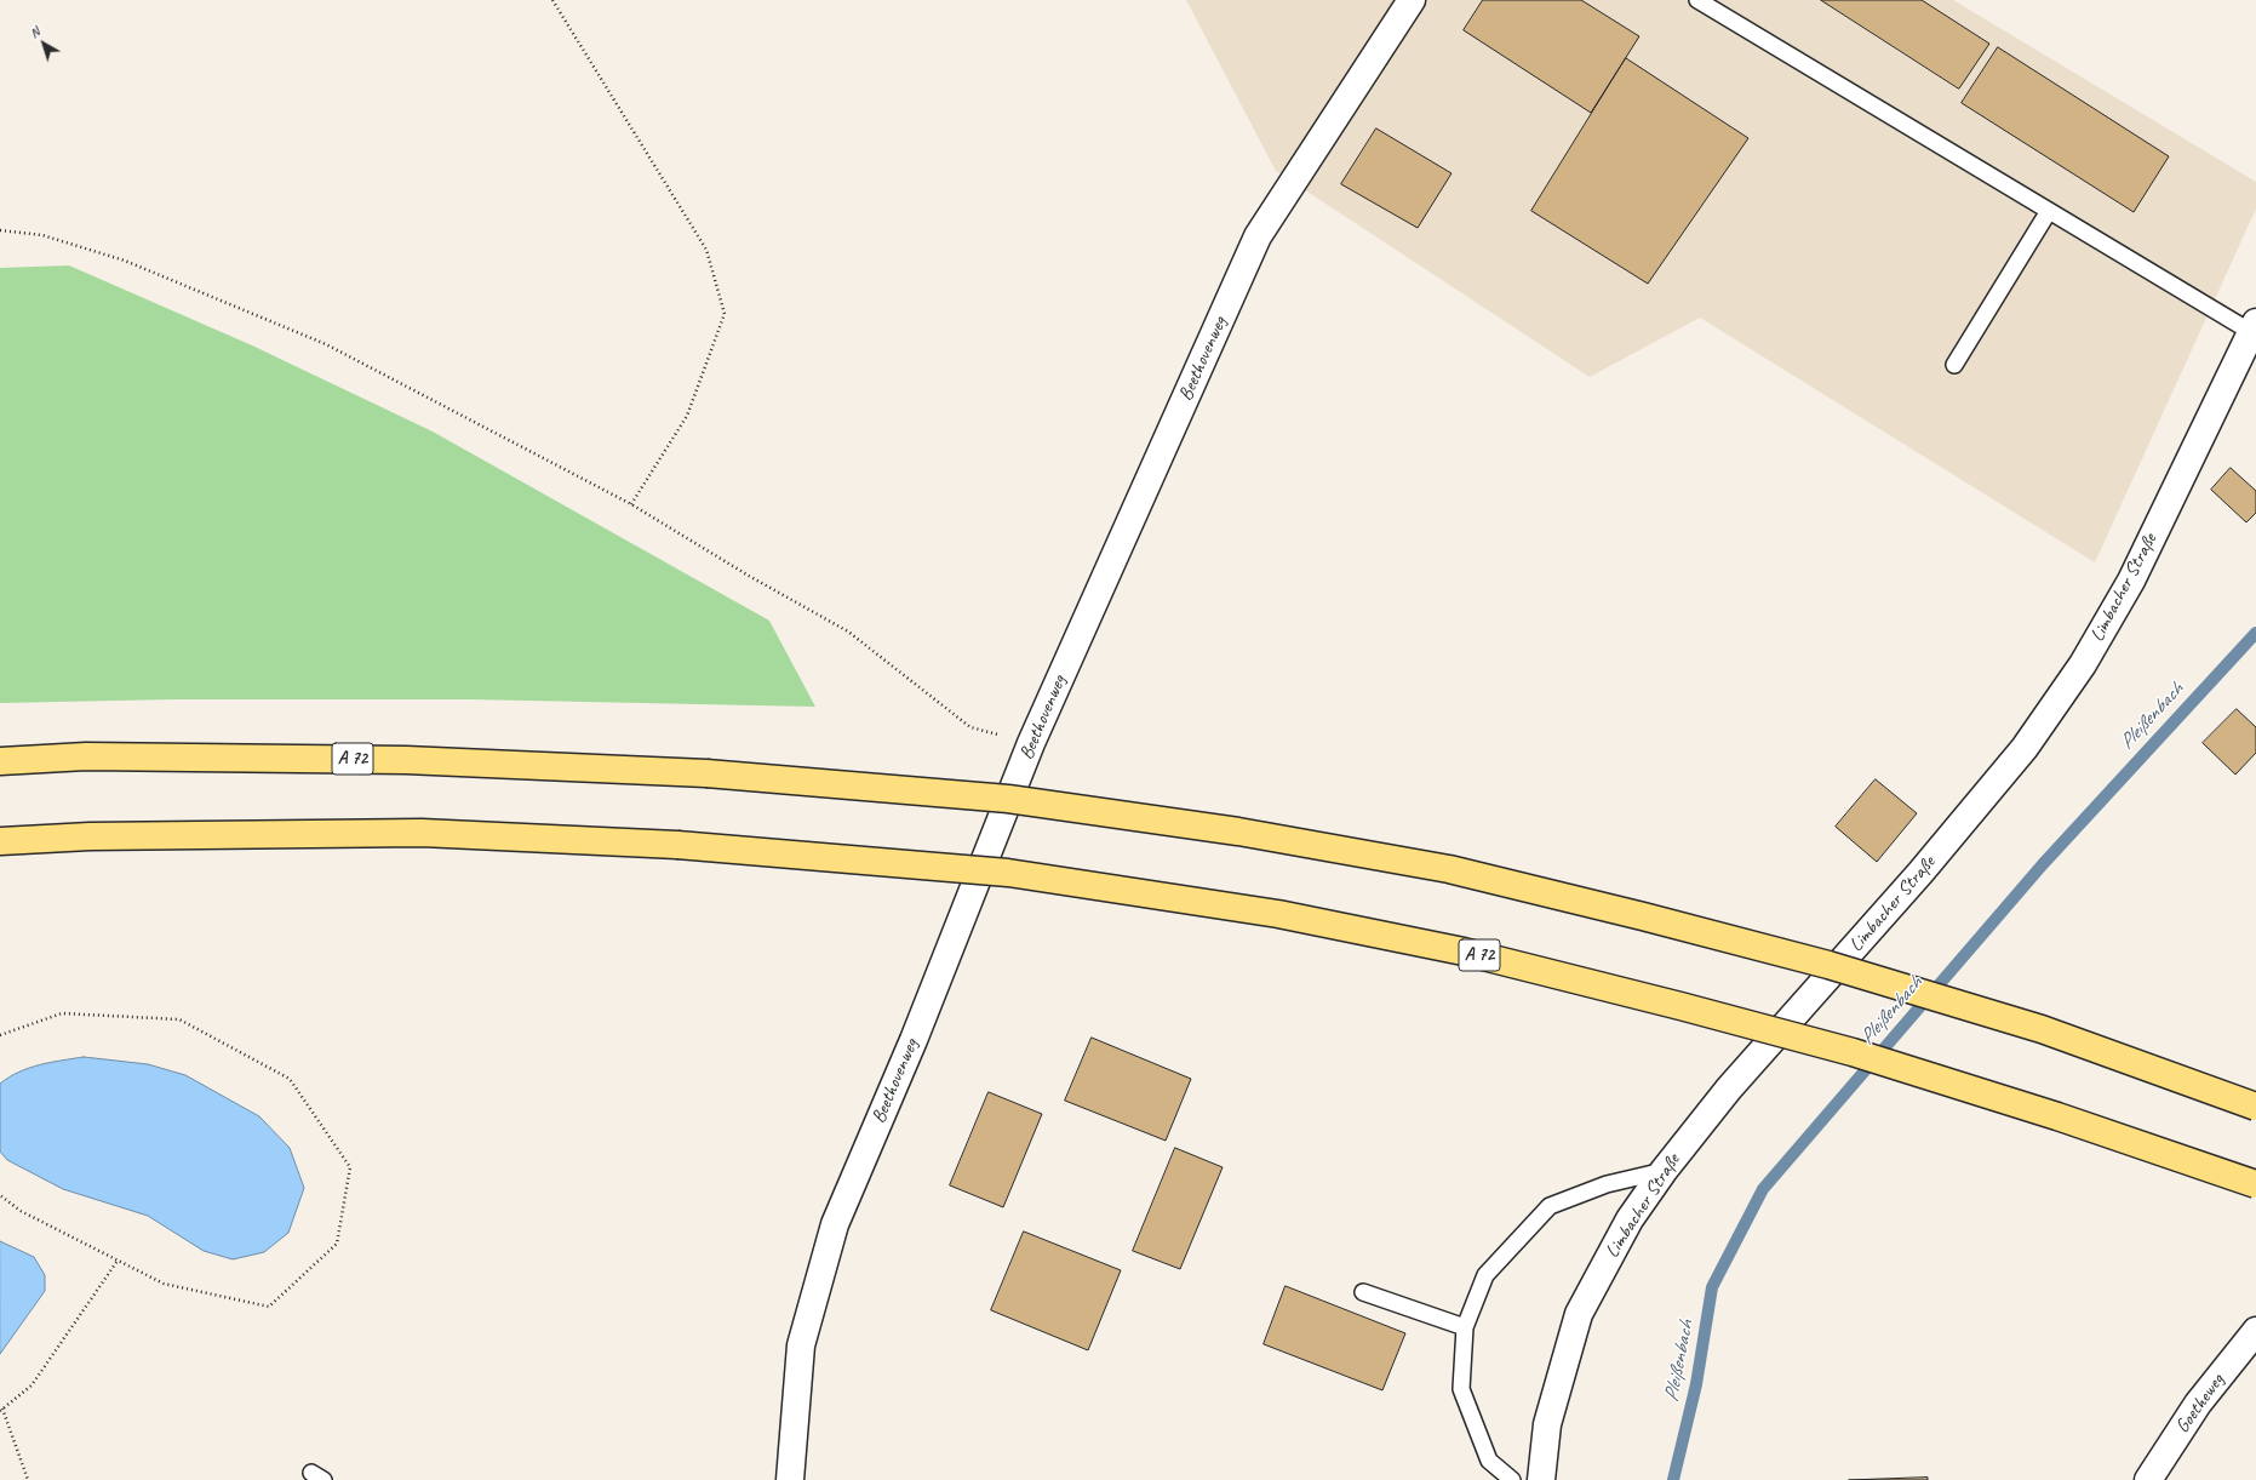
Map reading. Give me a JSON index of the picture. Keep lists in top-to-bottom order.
{
  "streets": {
    "highway": ["A 72"],
    "street": ["Beethovenweg", "Limbacher Straße", "Goetheweg"]
  },
  "water": ["Pleißenbach"],
  "north": "top left"
}
